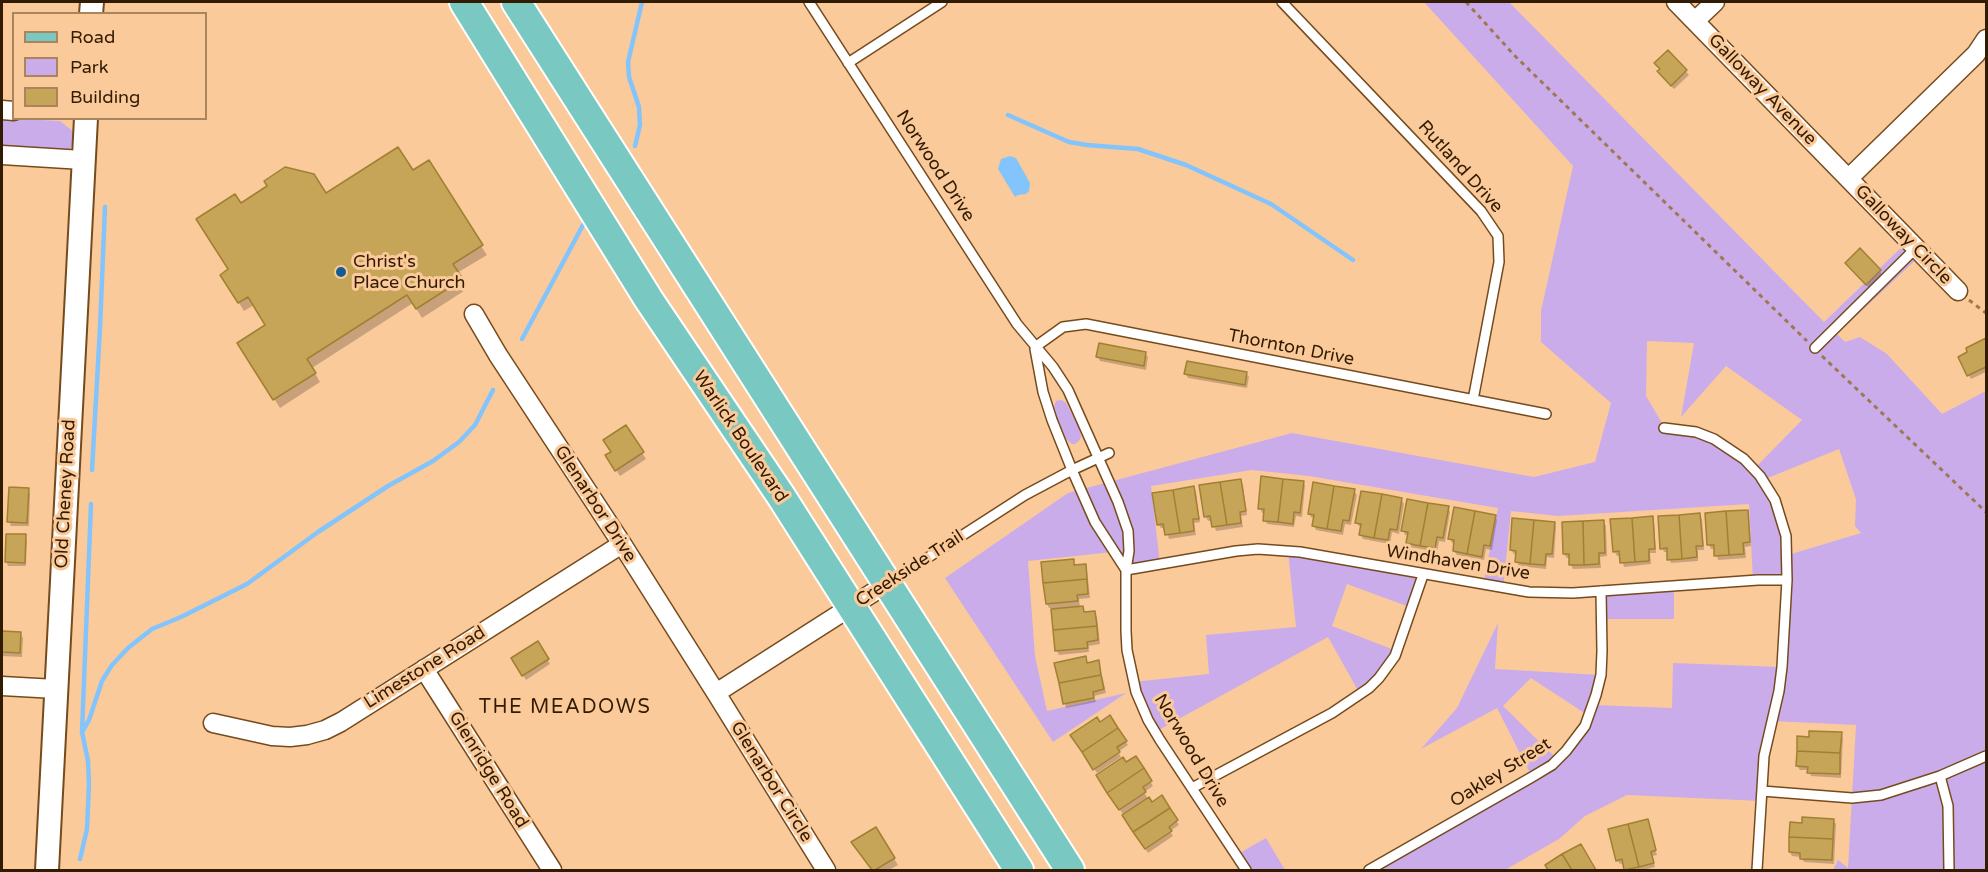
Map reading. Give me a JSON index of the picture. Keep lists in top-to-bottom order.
{
  "streets": {
    "main road": ["Warlick Boulevard"],
    "street": [
      "Galloway Avenue",
      "Galloway Circle",
      "Old Cheney Road",
      "Glenarbor Drive",
      "Creekside Trail",
      "Limestone Road",
      "Glenridge Road",
      "Glenarbor Circle"
    ],
    "lane": [
      "Norwood Drive",
      "Rutland Drive",
      "Thornton Drive",
      "Windhaven Drive",
      "Oakley Street"
    ]
  },
  "crossings": [
    ["Galloway Avenue", "Galloway Circle"],
    ["Norwood Drive", "Thornton Drive"],
    ["Norwood Drive", "Windhaven Drive"],
    ["Norwood Drive", "Creekside Trail"],
    ["Rutland Drive", "Thornton Drive"],
    ["Warlick Boulevard", "Creekside Trail"],
    ["Glenarbor Drive", "Creekside Trail"],
    ["Glenarbor Drive", "Limestone Road"],
    ["Glenarbor Drive", "Glenarbor Circle"],
    ["Windhaven Drive", "Oakley Street"],
    ["Creekside Trail", "Glenarbor Circle"],
    ["Limestone Road", "Glenridge Road"]
  ],
  "districts": ["THE MEADOWS"],
  "places": ["Christ's Place Church"],
  "legend": ["Road", "Park", "Building"]
}
